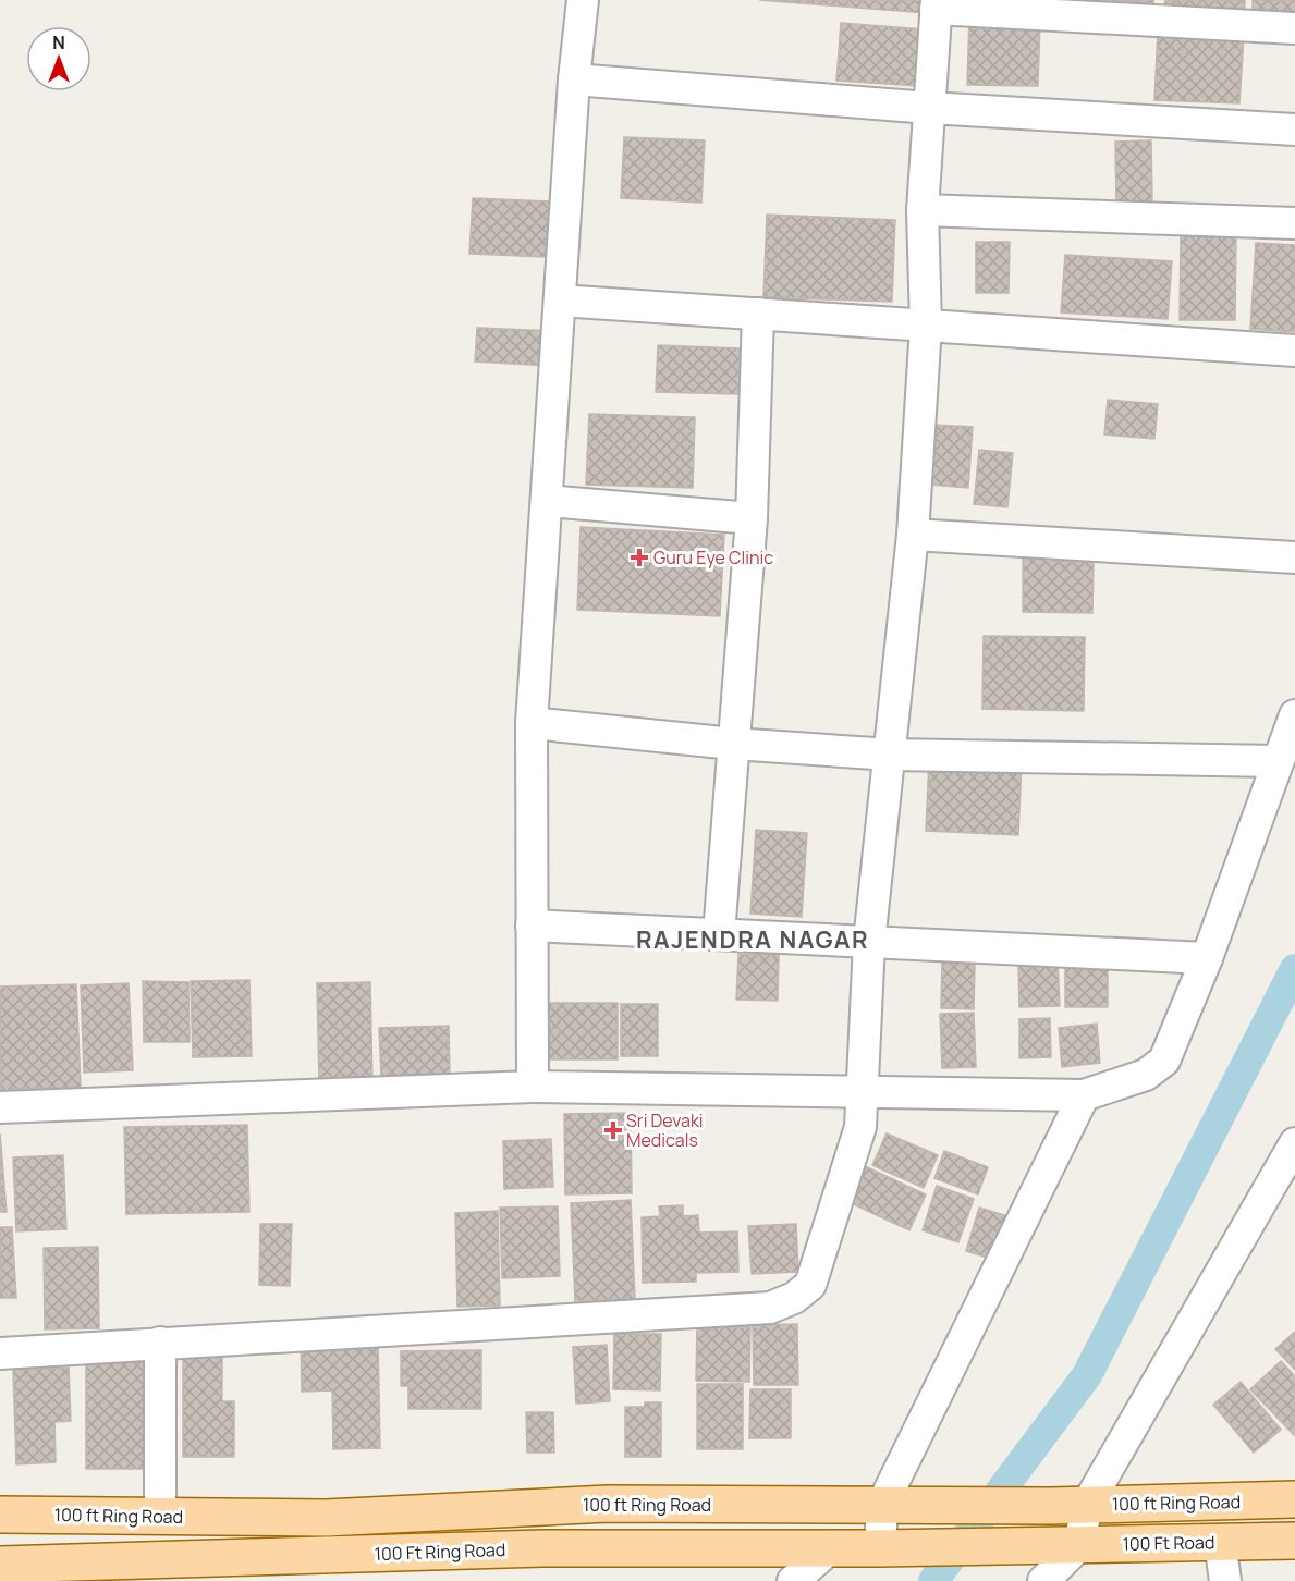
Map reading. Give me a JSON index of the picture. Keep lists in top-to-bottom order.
{
  "streets": {
    "main road": ["100 ft Ring Road", "100 Ft Road", "100 Ft Ring Road"]
  },
  "crossings": [
    ["100 Ft Road", "100 Ft Ring Road"]
  ],
  "districts": ["RAJENDRA NAGAR"],
  "places": {
    "health": ["Guru Eye Clinic", "Sri Devaki Medicals"]
  },
  "north": "top"
}
